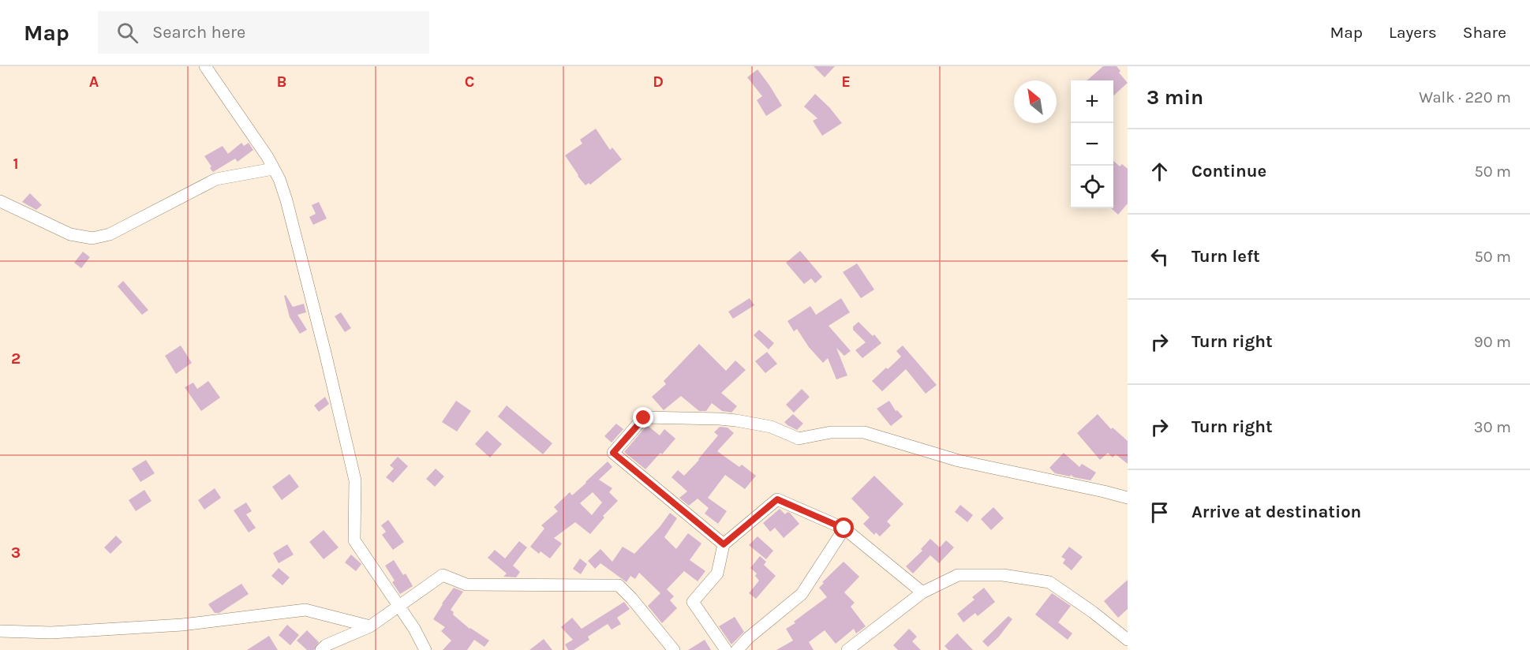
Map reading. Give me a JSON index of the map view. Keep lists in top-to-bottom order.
{
  "north": "top left",
  "page": {
    "header": "Map",
    "search": "Search here",
    "nav": ["Map", "Layers", "Share"],
    "heading": ["3 min", "Walk · 220 m"],
    "map_buttons": ["+", "−"],
    "list": [
      ["Continue", "50 m"],
      ["Turn left", "50 m"],
      ["Turn right", "90 m"],
      ["Turn right", "30 m"],
      "Arrive at destination"
    ]
  },
  "grid": {
    "columns": [
      "A",
      "B",
      "C",
      "D",
      "E"
    ],
    "rows": ["1", "2", "3"]
  }
}
